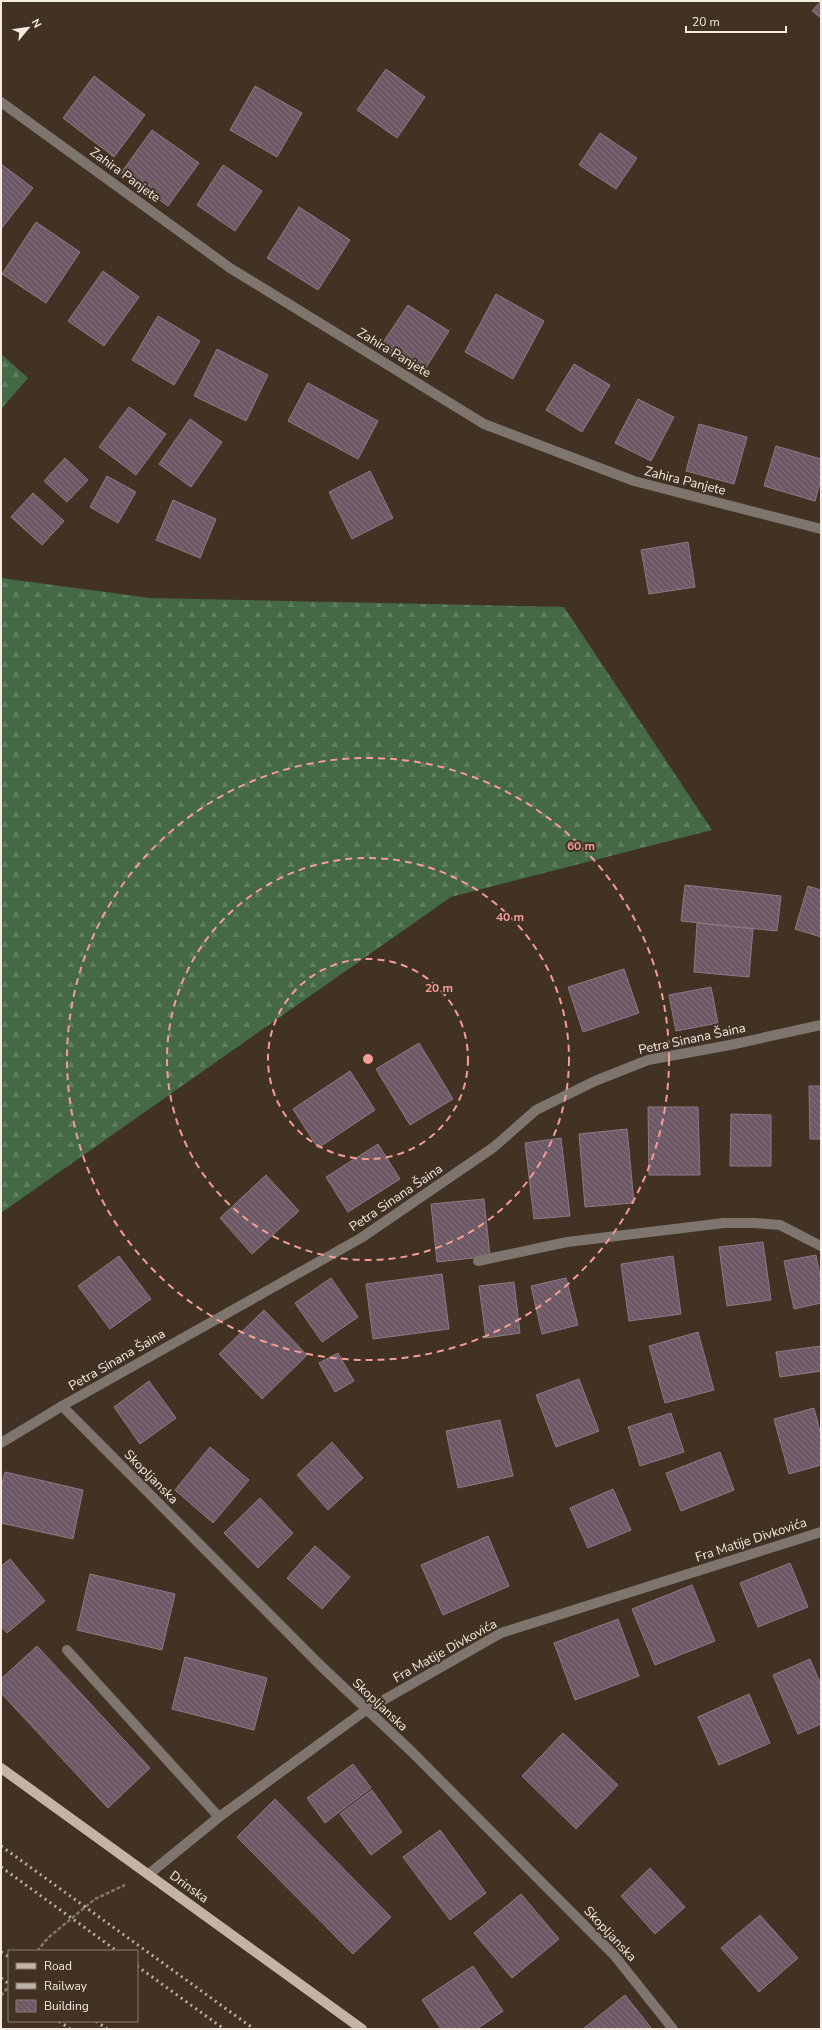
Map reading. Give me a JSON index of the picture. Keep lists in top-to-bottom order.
{
  "streets": {
    "main road": ["Drinska"],
    "street": [
      "Zahira Panjete",
      "Petra Sinana Šaina",
      "Skopljanska",
      "Fra Matije Divkovića"
    ]
  },
  "crossings": [
    ["Petra Sinana Šaina", "Skopljanska"],
    ["Skopljanska", "Fra Matije Divkovića"],
    ["Fra Matije Divkovića", "Drinska"]
  ],
  "legend": ["Road", "Railway", "Building"],
  "scale_bar": "20 m",
  "north": "top right",
  "rings": ["60 m", "40 m", "20 m"]
}
